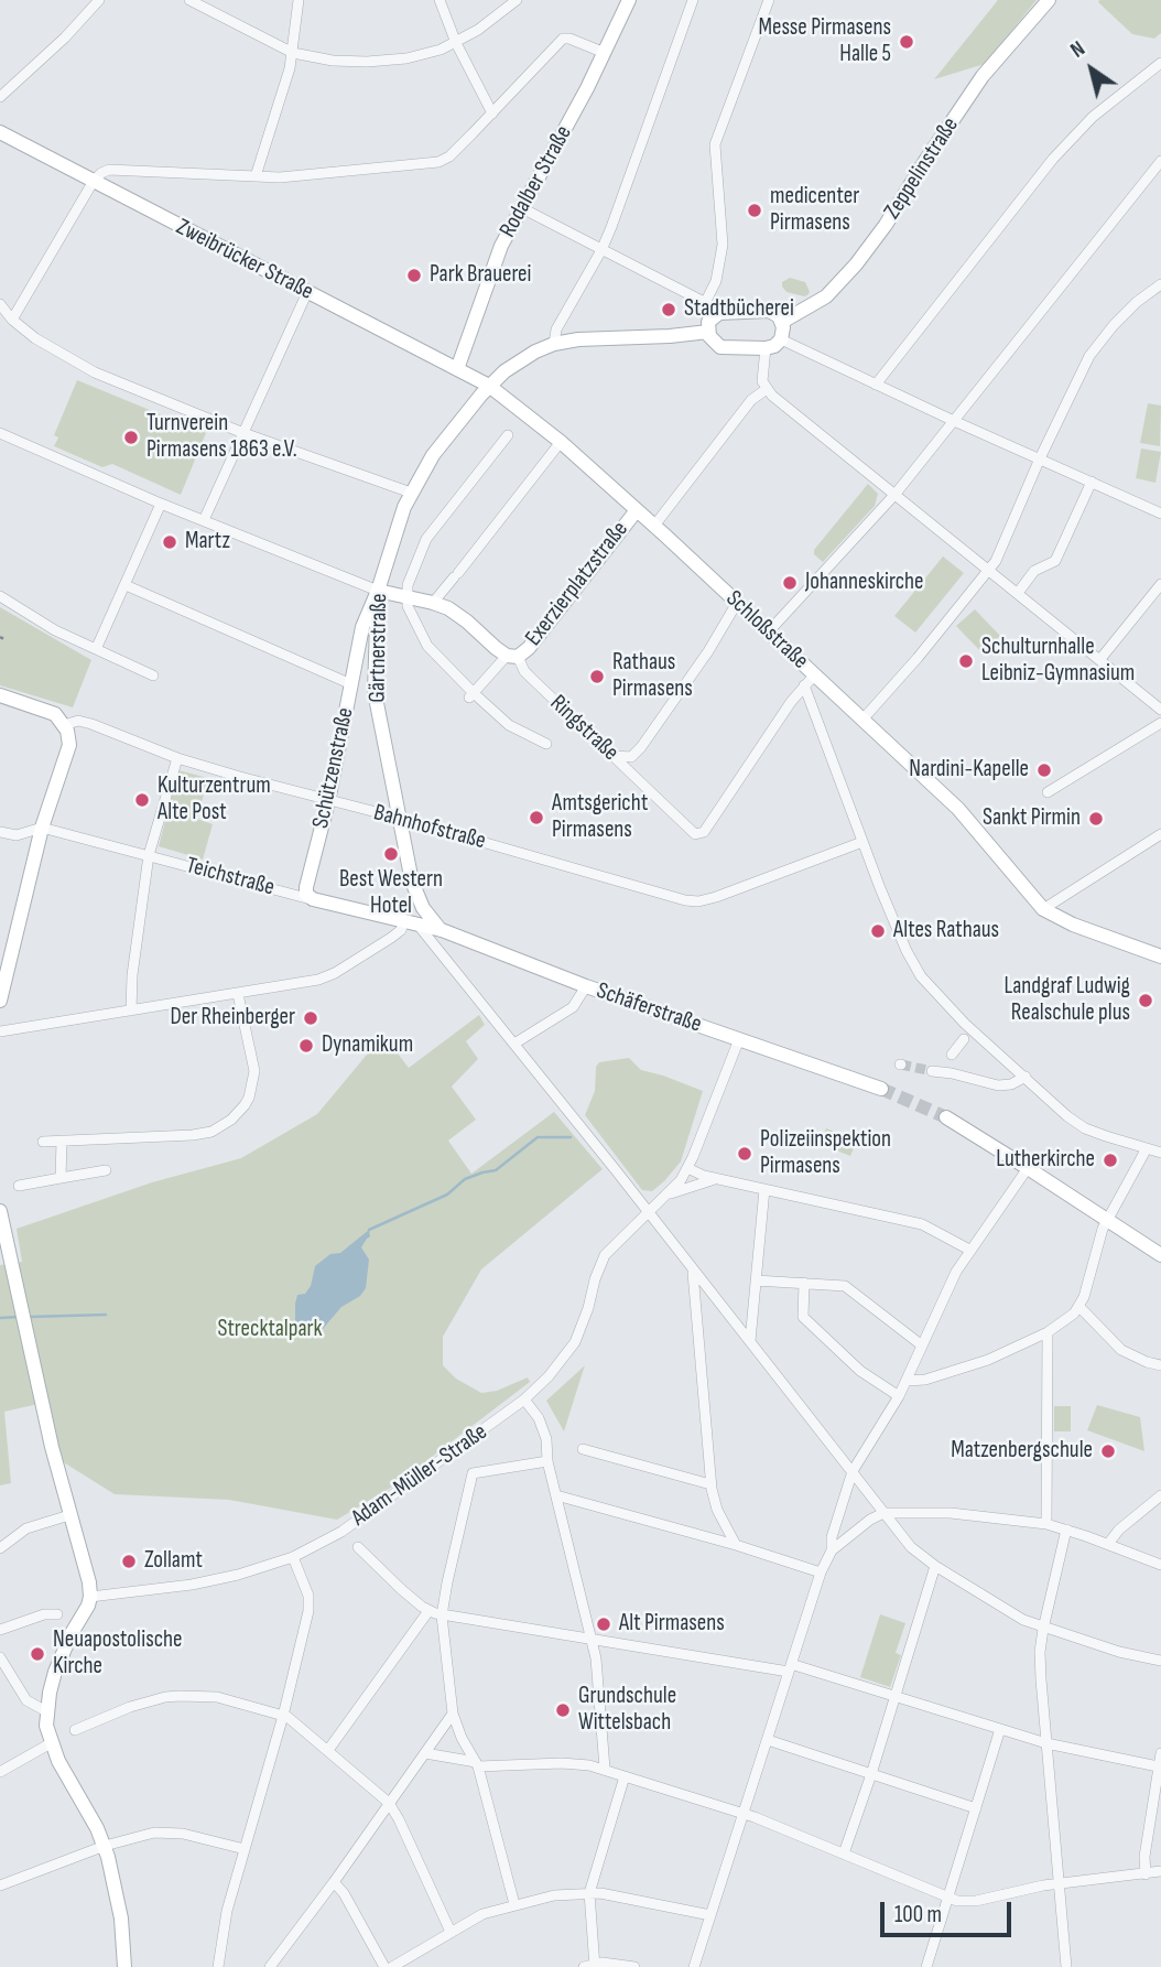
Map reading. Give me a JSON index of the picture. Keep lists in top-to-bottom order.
{
  "streets": {
    "street": [
      "Zeppelinstraße",
      "Rodalber Straße",
      "Zweibrücker Straße",
      "Exerzierplatzstraße",
      "Schloßstraße",
      "Gärtnerstraße",
      "Ringstraße",
      "Schützenstraße",
      "Bahnhofstraße",
      "Teichstraße",
      "Schäferstraße",
      "Adam-Müller-Straße"
    ]
  },
  "crossings": [
    ["Rodalber Straße", "Zweibrücker Straße"],
    ["Zweibrücker Straße", "Schloßstraße"],
    ["Zweibrücker Straße", "Gärtnerstraße"],
    ["Exerzierplatzstraße", "Schloßstraße"],
    ["Exerzierplatzstraße", "Ringstraße"],
    ["Schloßstraße", "Gärtnerstraße"],
    ["Schloßstraße", "Ringstraße"],
    ["Gärtnerstraße", "Ringstraße"],
    ["Gärtnerstraße", "Schützenstraße"],
    ["Gärtnerstraße", "Bahnhofstraße"],
    ["Gärtnerstraße", "Schäferstraße"],
    ["Ringstraße", "Schützenstraße"],
    ["Schützenstraße", "Bahnhofstraße"],
    ["Schützenstraße", "Teichstraße"],
    ["Teichstraße", "Schäferstraße"]
  ],
  "parks": ["Strecktalpark"],
  "places": [
    "Messe Pirmasens Halle 5",
    "medicenter Pirmasens",
    "Park Brauerei",
    "Stadtbücherei",
    "Turnverein Pirmasens 1863 e.V.",
    "Martz",
    "Johanneskirche",
    "Schulturnhalle Leibniz-Gymnasium",
    "Rathaus Pirmasens",
    "Nardini-Kapelle",
    "Kulturzentrum Alte Post",
    "Amtsgericht Pirmasens",
    "Sankt Pirmin",
    "Best Western Hotel",
    "Altes Rathaus",
    "Landgraf Ludwig Realschule plus",
    "Der Rheinberger",
    "Dynamikum",
    "Polizeiinspektion Pirmasens",
    "Lutherkirche",
    "Matzenbergschule",
    "Zollamt",
    "Alt Pirmasens",
    "Neuapostolische Kirche",
    "Grundschule Wittelsbach"
  ],
  "scale_bar": "100 m",
  "north": "top left"
}
